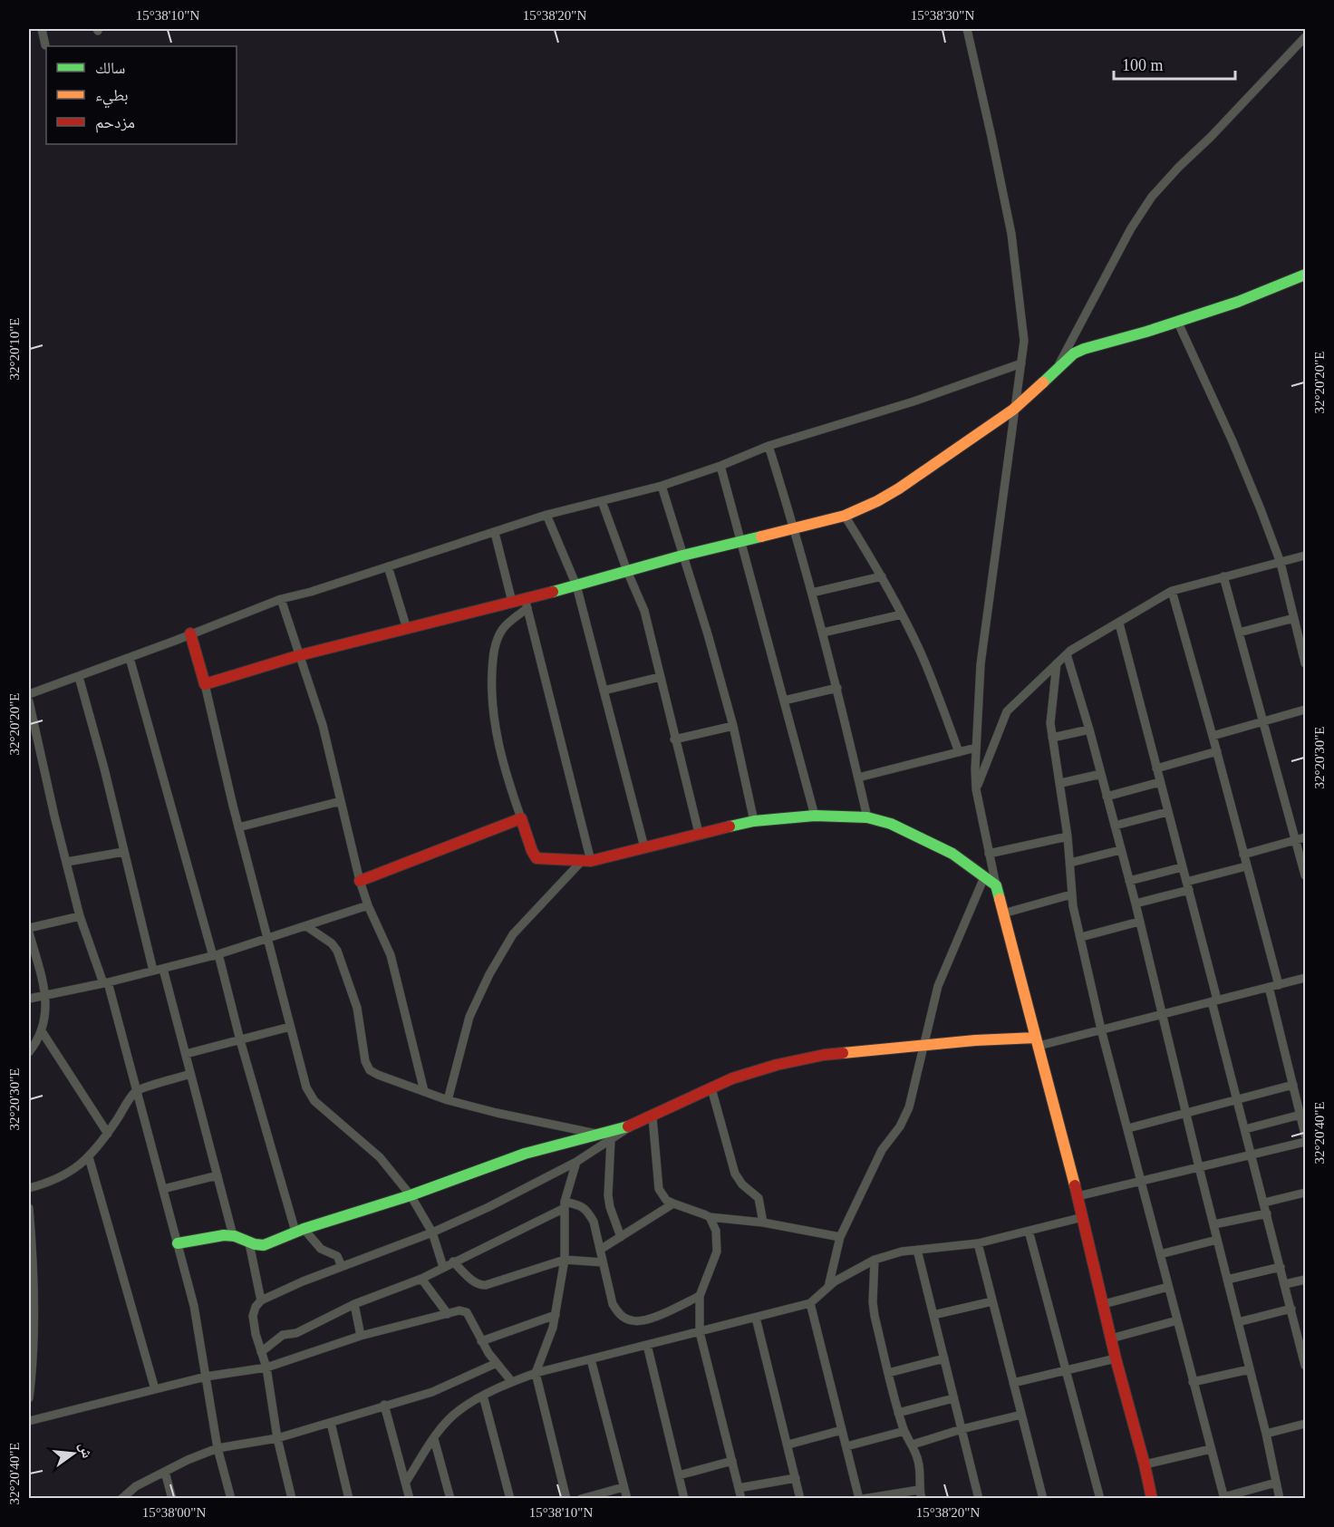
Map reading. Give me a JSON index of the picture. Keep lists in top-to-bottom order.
{
  "legend": ["سالك", "بطيء", "مزدحم"],
  "scale_bar": "100 m",
  "north": "right",
  "coordinates": [
    "15°38'10\"N",
    "15°38'20\"N",
    "15°38'30\"N",
    "32°20'10\"E",
    "32°20'20\"E",
    "32°20'30\"E",
    "32°20'40\"E",
    "15°38'00\"N"
  ]
}
